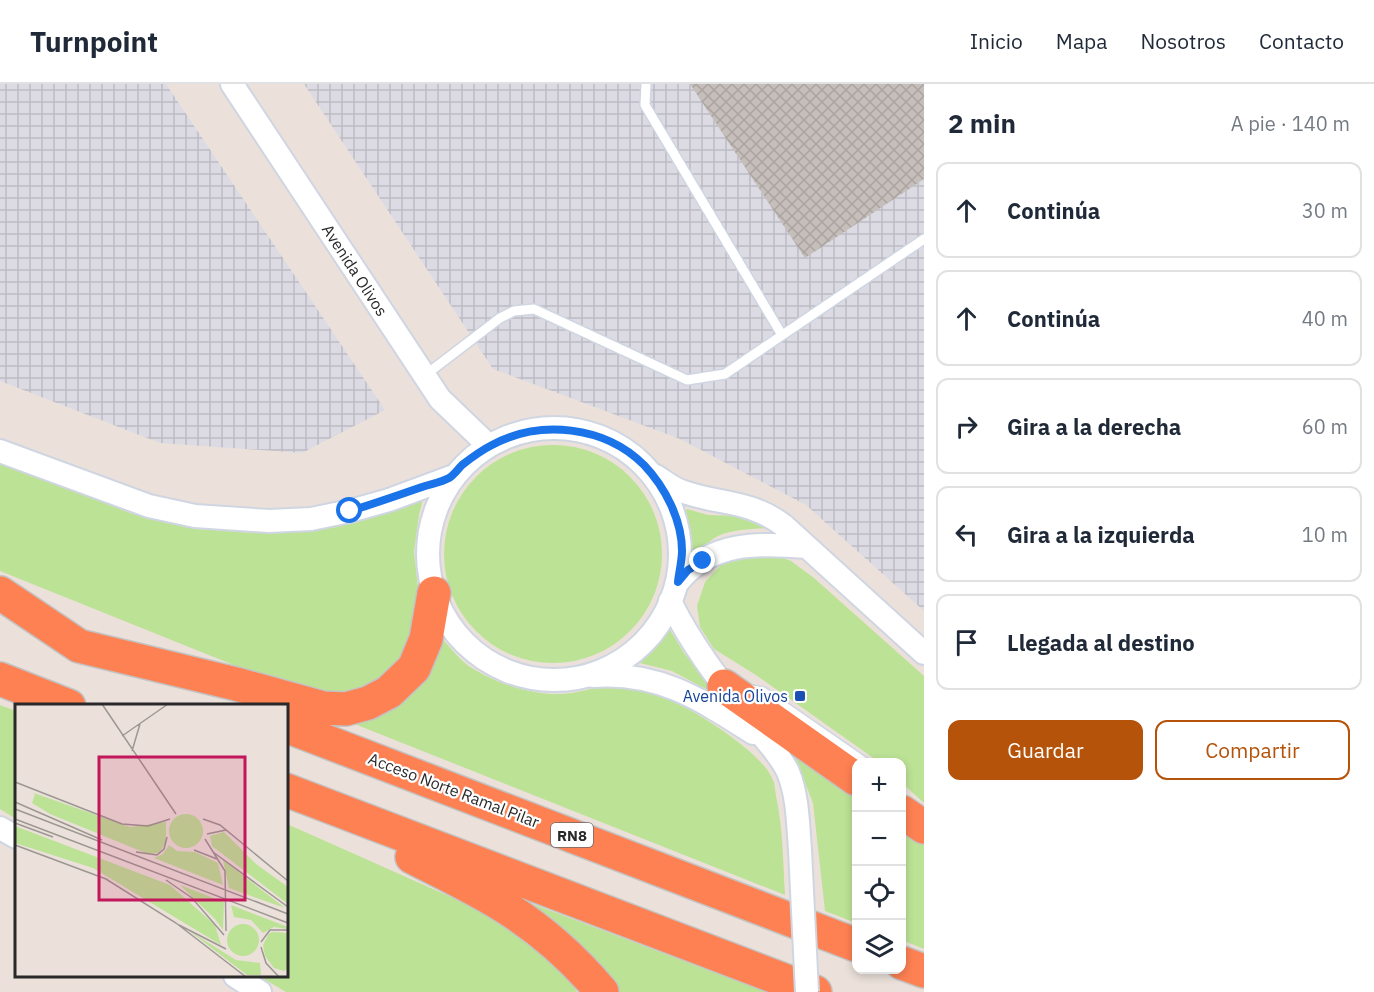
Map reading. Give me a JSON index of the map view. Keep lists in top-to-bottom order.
{
  "streets": {
    "highway": ["Acceso Norte Ramal Pilar", "RN8"],
    "street": ["Avenida Olivos"]
  },
  "places": {
    "transit": ["Avenida Olivos"]
  },
  "page": {
    "header": "Turnpoint",
    "nav": [
      "Inicio",
      "Mapa",
      "Nosotros",
      "Contacto"
    ],
    "heading": ["2 min", "A pie · 140 m"],
    "list": [
      ["Continúa", "30 m"],
      ["Continúa", "40 m"],
      ["Gira a la derecha", "60 m"],
      ["Gira a la izquierda", "10 m"],
      "Llegada al destino"
    ],
    "buttons": ["Guardar", "Compartir"],
    "map_buttons": ["+", "−"]
  }
}
